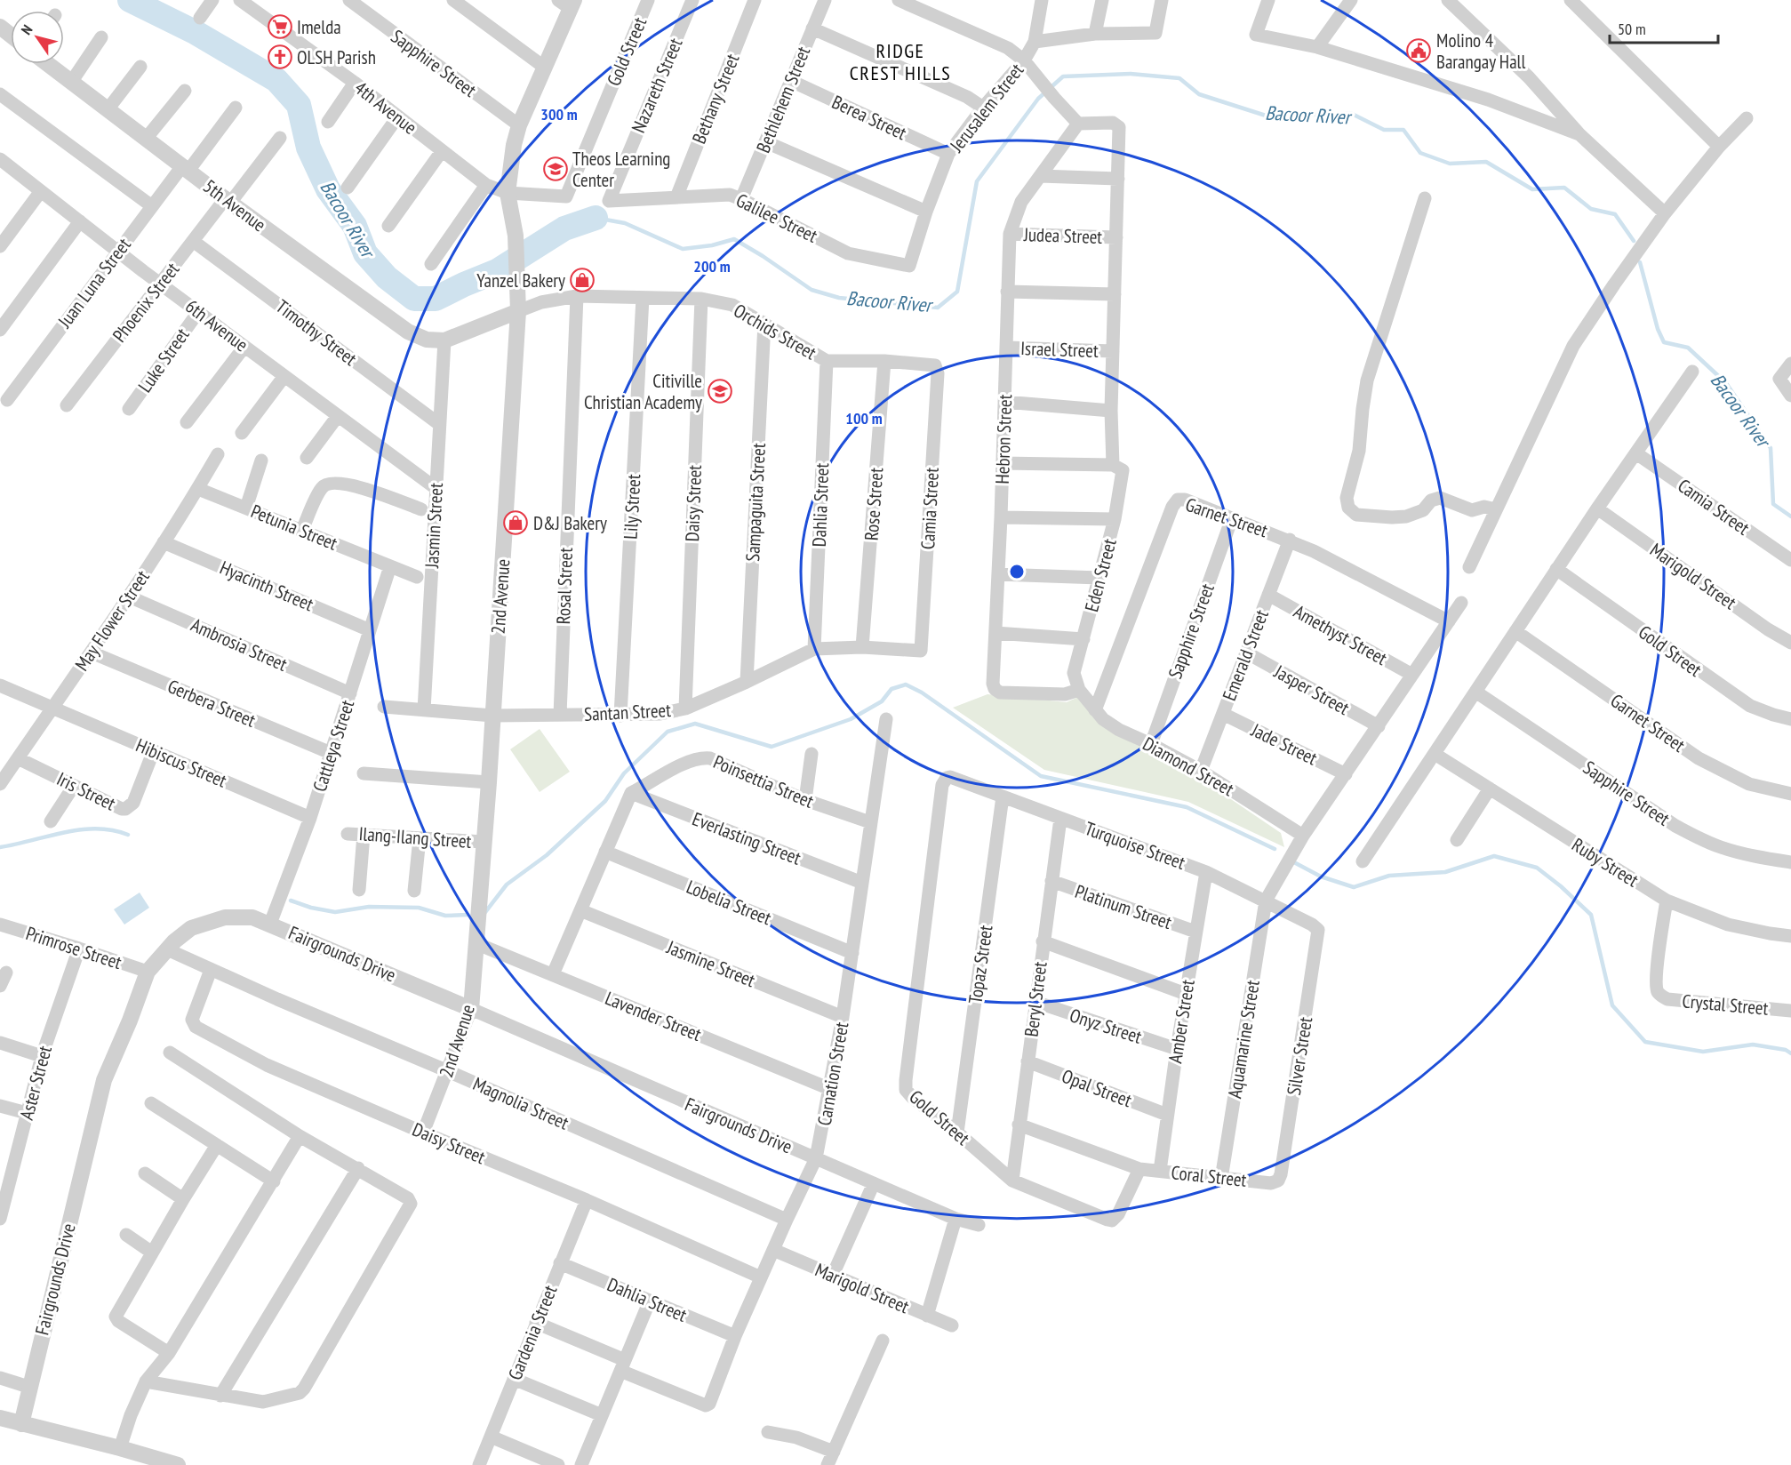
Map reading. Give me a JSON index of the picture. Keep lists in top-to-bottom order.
{
  "streets": {
    "street": [
      "Gold Street",
      "Sapphire Street",
      "Nazareth Street",
      "Bethany Street",
      "Bethlehem Street",
      "4th Avenue",
      "Jerusalem Street",
      "Berea Street",
      "5th Avenue",
      "Galilee Street",
      "Judea Street",
      "Juan Luna Street",
      "Phoenix Street",
      "6th Avenue",
      "Orchids Street",
      "Timothy Street",
      "Israel Street",
      "Luke Street",
      "Hebron Street",
      "Sampaguita Street",
      "Daisy Street",
      "Rose Street",
      "Dahlia Street",
      "Lily Street",
      "Camia Street",
      "Garnet Street",
      "Jasmin Street",
      "Petunia Street",
      "Eden Street",
      "Marigold Street",
      "Hyacinth Street",
      "Rosal Street",
      "2nd Avenue",
      "May Flower Street",
      "Amethyst Street",
      "Ambrosia Street",
      "Emerald Street",
      "Jasper Street",
      "Gerbera Street",
      "Santan Street",
      "Jade Street",
      "Cattleya Street",
      "Hibiscus Street",
      "Diamond Street",
      "Poinsettia Street",
      "Iris Street",
      "Ilang-Ilang Street",
      "Everlasting Street",
      "Turquoise Street",
      "Ruby Street",
      "Lobelia Street",
      "Platinum Street",
      "Primrose Street",
      "Fairgrounds Drive",
      "Jasmine Street",
      "Topaz Street",
      "Beryl Street",
      "Crystal Street",
      "Lavender Street",
      "Amber Street",
      "Onyz Street",
      "Aquamarine Street",
      "Silver Street",
      "Carnation Street",
      "Aster Street",
      "Opal Street",
      "Magnolia Street",
      "Coral Street",
      "Gardenia Street"
    ]
  },
  "crossings": [
    ["Gold Street", "4th Avenue"],
    ["Gold Street", "2nd Avenue"],
    ["Gold Street", "Turquoise Street"],
    ["Gold Street", "Topaz Street"],
    ["Gold Street", "Beryl Street"],
    ["Gold Street", "Coral Street"],
    ["Sapphire Street", "Garnet Street"],
    ["Sapphire Street", "2nd Avenue"],
    ["Sapphire Street", "Diamond Street"],
    ["Nazareth Street", "Galilee Street"],
    ["Bethany Street", "Galilee Street"],
    ["Bethlehem Street", "Berea Street"],
    ["Bethlehem Street", "Galilee Street"],
    ["4th Avenue", "2nd Avenue"],
    ["Jerusalem Street", "Berea Street"],
    ["Jerusalem Street", "Galilee Street"],
    ["5th Avenue", "Juan Luna Street"],
    ["5th Avenue", "Phoenix Street"],
    ["5th Avenue", "Jasmin Street"],
    ["Judea Street", "Hebron Street"],
    ["Juan Luna Street", "6th Avenue"],
    ["Phoenix Street", "6th Avenue"],
    ["Phoenix Street", "Timothy Street"],
    ["6th Avenue", "Luke Street"],
    ["6th Avenue", "Jasmin Street"],
    ["Orchids Street", "Sampaguita Street"],
    ["Orchids Street", "Daisy Street"],
    ["Orchids Street", "Rose Street"],
    ["Orchids Street", "Dahlia Street"],
    ["Orchids Street", "Lily Street"],
    ["Orchids Street", "Camia Street"],
    ["Orchids Street", "Rosal Street"],
    ["Orchids Street", "2nd Avenue"],
    ["Timothy Street", "Jasmin Street"],
    ["Israel Street", "Hebron Street"],
    ["Hebron Street", "Eden Street"],
    ["Hebron Street", "Diamond Street"],
    ["Sampaguita Street", "Santan Street"],
    ["Daisy Street", "2nd Avenue"],
    ["Daisy Street", "Santan Street"],
    ["Daisy Street", "Carnation Street"],
    ["Daisy Street", "Magnolia Street"],
    ["Daisy Street", "Gardenia Street"],
    ["Rose Street", "Santan Street"],
    ["Dahlia Street", "Santan Street"],
    ["Dahlia Street", "Carnation Street"],
    ["Dahlia Street", "Gardenia Street"],
    ["Lily Street", "Santan Street"],
    ["Camia Street", "Santan Street"],
    ["Garnet Street", "Emerald Street"],
    ["Garnet Street", "Diamond Street"],
    ["Jasmin Street", "Santan Street"],
    ["Petunia Street", "May Flower Street"],
    ["Petunia Street", "Cattleya Street"],
    ["Eden Street", "Diamond Street"],
    ["Marigold Street", "Carnation Street"],
    ["Hyacinth Street", "May Flower Street"],
    ["Hyacinth Street", "Cattleya Street"],
    ["Rosal Street", "Santan Street"],
    ["2nd Avenue", "Santan Street"],
    ["2nd Avenue", "Ilang-Ilang Street"],
    ["2nd Avenue", "Fairgrounds Drive"],
    ["2nd Avenue", "Lavender Street"],
    ["2nd Avenue", "Magnolia Street"],
    ["May Flower Street", "Ambrosia Street"],
    ["May Flower Street", "Gerbera Street"],
    ["May Flower Street", "Hibiscus Street"],
    ["May Flower Street", "Iris Street"],
    ["Amethyst Street", "Emerald Street"],
    ["Ambrosia Street", "Cattleya Street"],
    ["Emerald Street", "Jasper Street"],
    ["Emerald Street", "Jade Street"],
    ["Emerald Street", "Diamond Street"],
    ["Gerbera Street", "Cattleya Street"],
    ["Cattleya Street", "Hibiscus Street"],
    ["Cattleya Street", "Fairgrounds Drive"],
    ["Hibiscus Street", "Iris Street"],
    ["Poinsettia Street", "Everlasting Street"],
    ["Poinsettia Street", "Carnation Street"],
    ["Everlasting Street", "Carnation Street"],
    ["Turquoise Street", "Topaz Street"],
    ["Turquoise Street", "Beryl Street"],
    ["Turquoise Street", "Amber Street"],
    ["Turquoise Street", "Aquamarine Street"],
    ["Turquoise Street", "Silver Street"],
    ["Ruby Street", "Crystal Street"],
    ["Lobelia Street", "Carnation Street"],
    ["Platinum Street", "Beryl Street"],
    ["Platinum Street", "Amber Street"],
    ["Primrose Street", "Fairgrounds Drive"],
    ["Primrose Street", "Aster Street"],
    ["Fairgrounds Drive", "Carnation Street"],
    ["Fairgrounds Drive", "Magnolia Street"],
    ["Jasmine Street", "Carnation Street"],
    ["Beryl Street", "Onyz Street"],
    ["Beryl Street", "Opal Street"],
    ["Beryl Street", "Coral Street"],
    ["Lavender Street", "Carnation Street"],
    ["Amber Street", "Onyz Street"],
    ["Amber Street", "Opal Street"],
    ["Amber Street", "Coral Street"],
    ["Aquamarine Street", "Coral Street"],
    ["Silver Street", "Coral Street"],
    ["Carnation Street", "Magnolia Street"]
  ],
  "districts": ["RIDGE CREST HILLS"],
  "water": ["Bacoor River"],
  "places": {
    "supermarket": ["Imelda"],
    "public building": ["Molino 4 Barangay Hall"],
    "church": ["OLSH Parish"],
    "school or university": ["Theos Learning Center", "Citiville Christian Academy"],
    "shop": ["Yanzel Bakery", "D&J Bakery"]
  },
  "scale_bar": "50 m",
  "north": "top left",
  "rings": ["300 m", "200 m", "100 m"]
}
